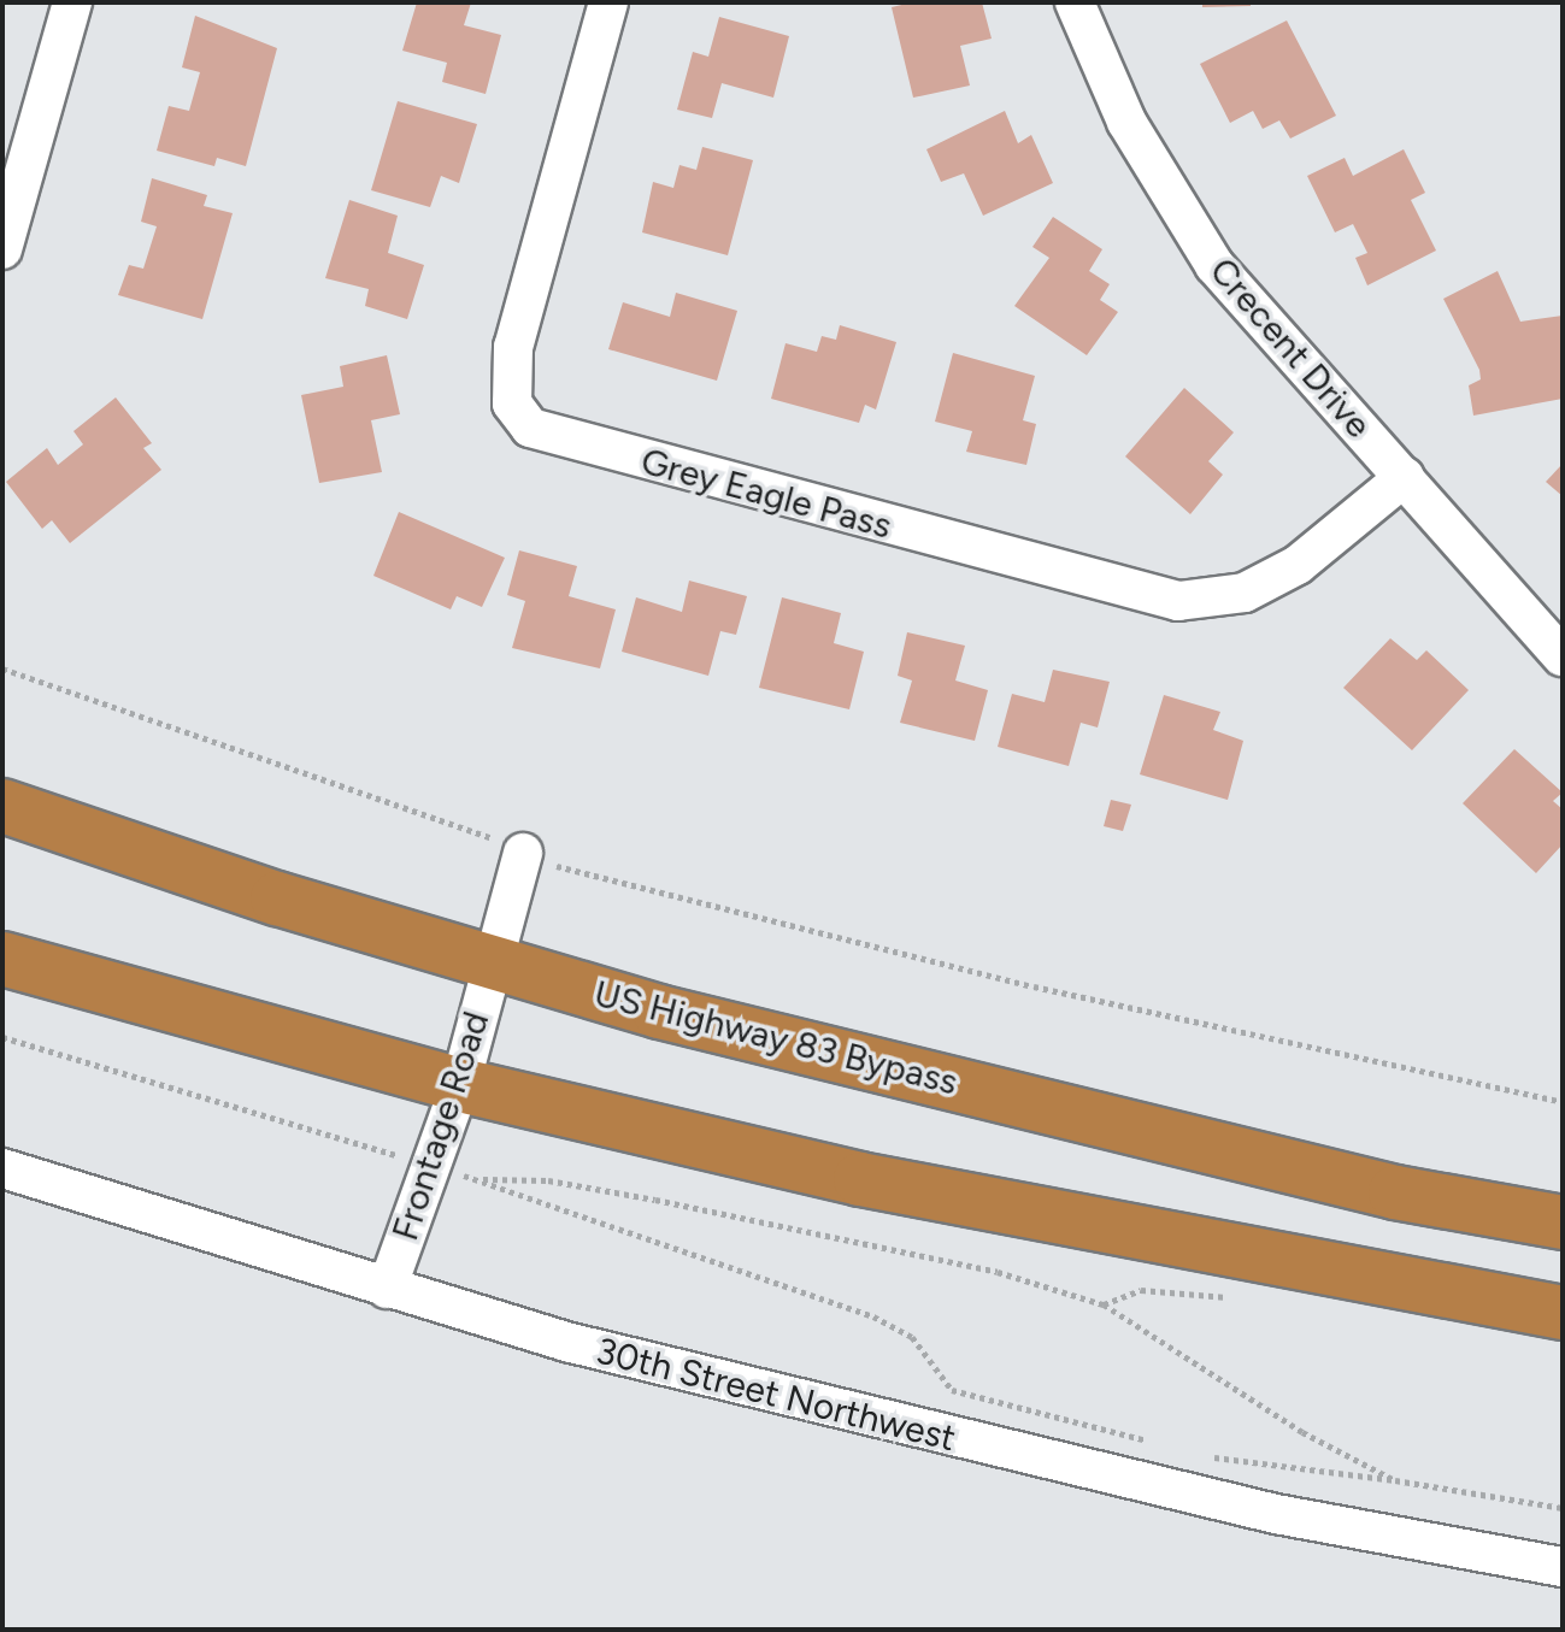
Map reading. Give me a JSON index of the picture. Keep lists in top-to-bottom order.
{
  "streets": {
    "highway": ["US Highway 83 Bypass"],
    "street": [
      "Crecent Drive",
      "Grey Eagle Pass",
      "Frontage Road",
      "30th Street Northwest"
    ]
  },
  "crossings": [
    ["Crecent Drive", "Grey Eagle Pass"],
    ["US Highway 83 Bypass", "Frontage Road"],
    ["Frontage Road", "30th Street Northwest"]
  ]
}
